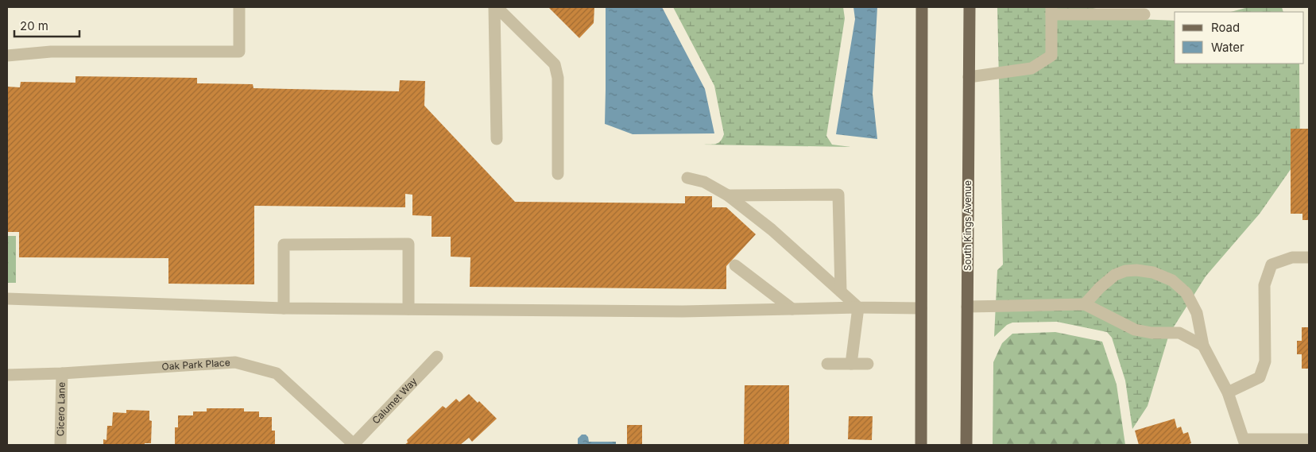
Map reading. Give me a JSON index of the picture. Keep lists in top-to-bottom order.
{
  "streets": {
    "main road": ["South Kings Avenue"],
    "street": ["Oak Park Place", "Calumet Way", "Cicero Lane"]
  },
  "crossings": [
    ["Oak Park Place", "Calumet Way"],
    ["Oak Park Place", "Cicero Lane"]
  ],
  "legend": ["Road", "Water"],
  "scale_bar": "20 m"
}
